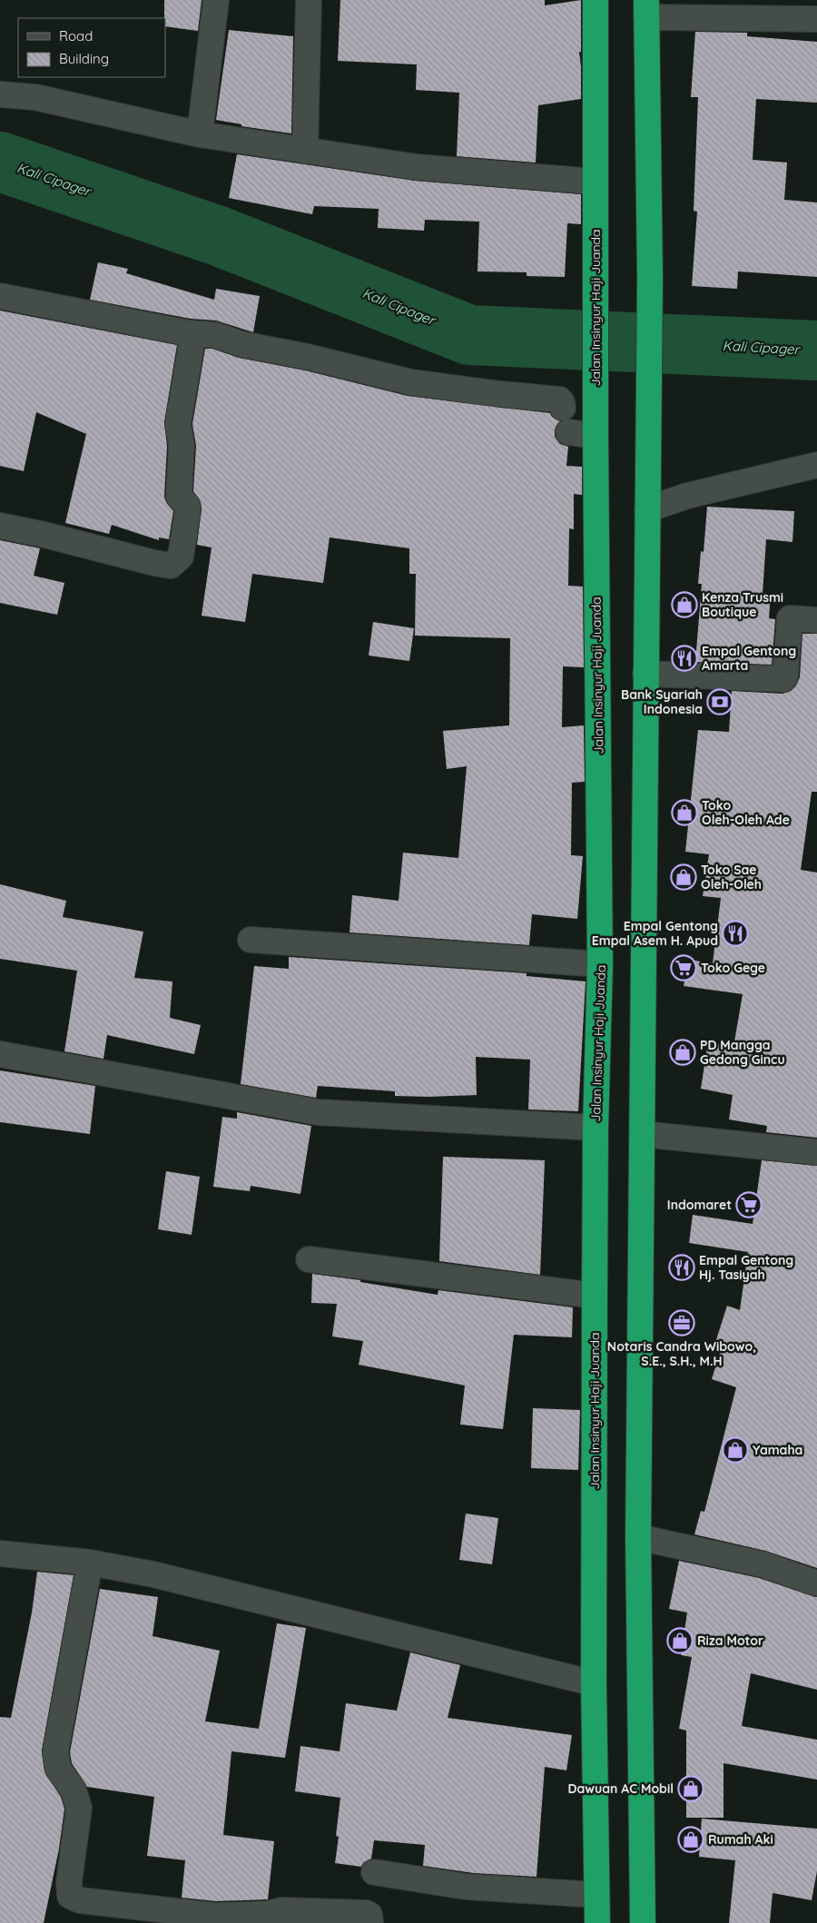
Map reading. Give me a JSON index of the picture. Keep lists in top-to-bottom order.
{
  "streets": {
    "highway": ["Jalan Insinyur Haji Juanda"]
  },
  "water": ["Kali Cipager"],
  "places": {
    "shop": [
      "Kenza Trusmi Boutique",
      "Toko Oleh-Oleh Ade",
      "Toko Sae Oleh-Oleh",
      "PD Mangga Gedong Gincu",
      "Yamaha",
      "Riza Motor",
      "Dawuan AC Mobil",
      "Rumah Aki"
    ],
    "restaurant": ["Empal Gentong Amarta", "Empal Gentong Empal Asem H. Apud", "Empal Gentong Hj. Tasiyah"],
    "bank": ["Bank Syariah Indonesia"],
    "supermarket": ["Toko Gege", "Indomaret"],
    "office": ["Notaris Candra Wibowo, S.E., S.H., M.H"]
  },
  "legend": ["Road", "Building"]
}
